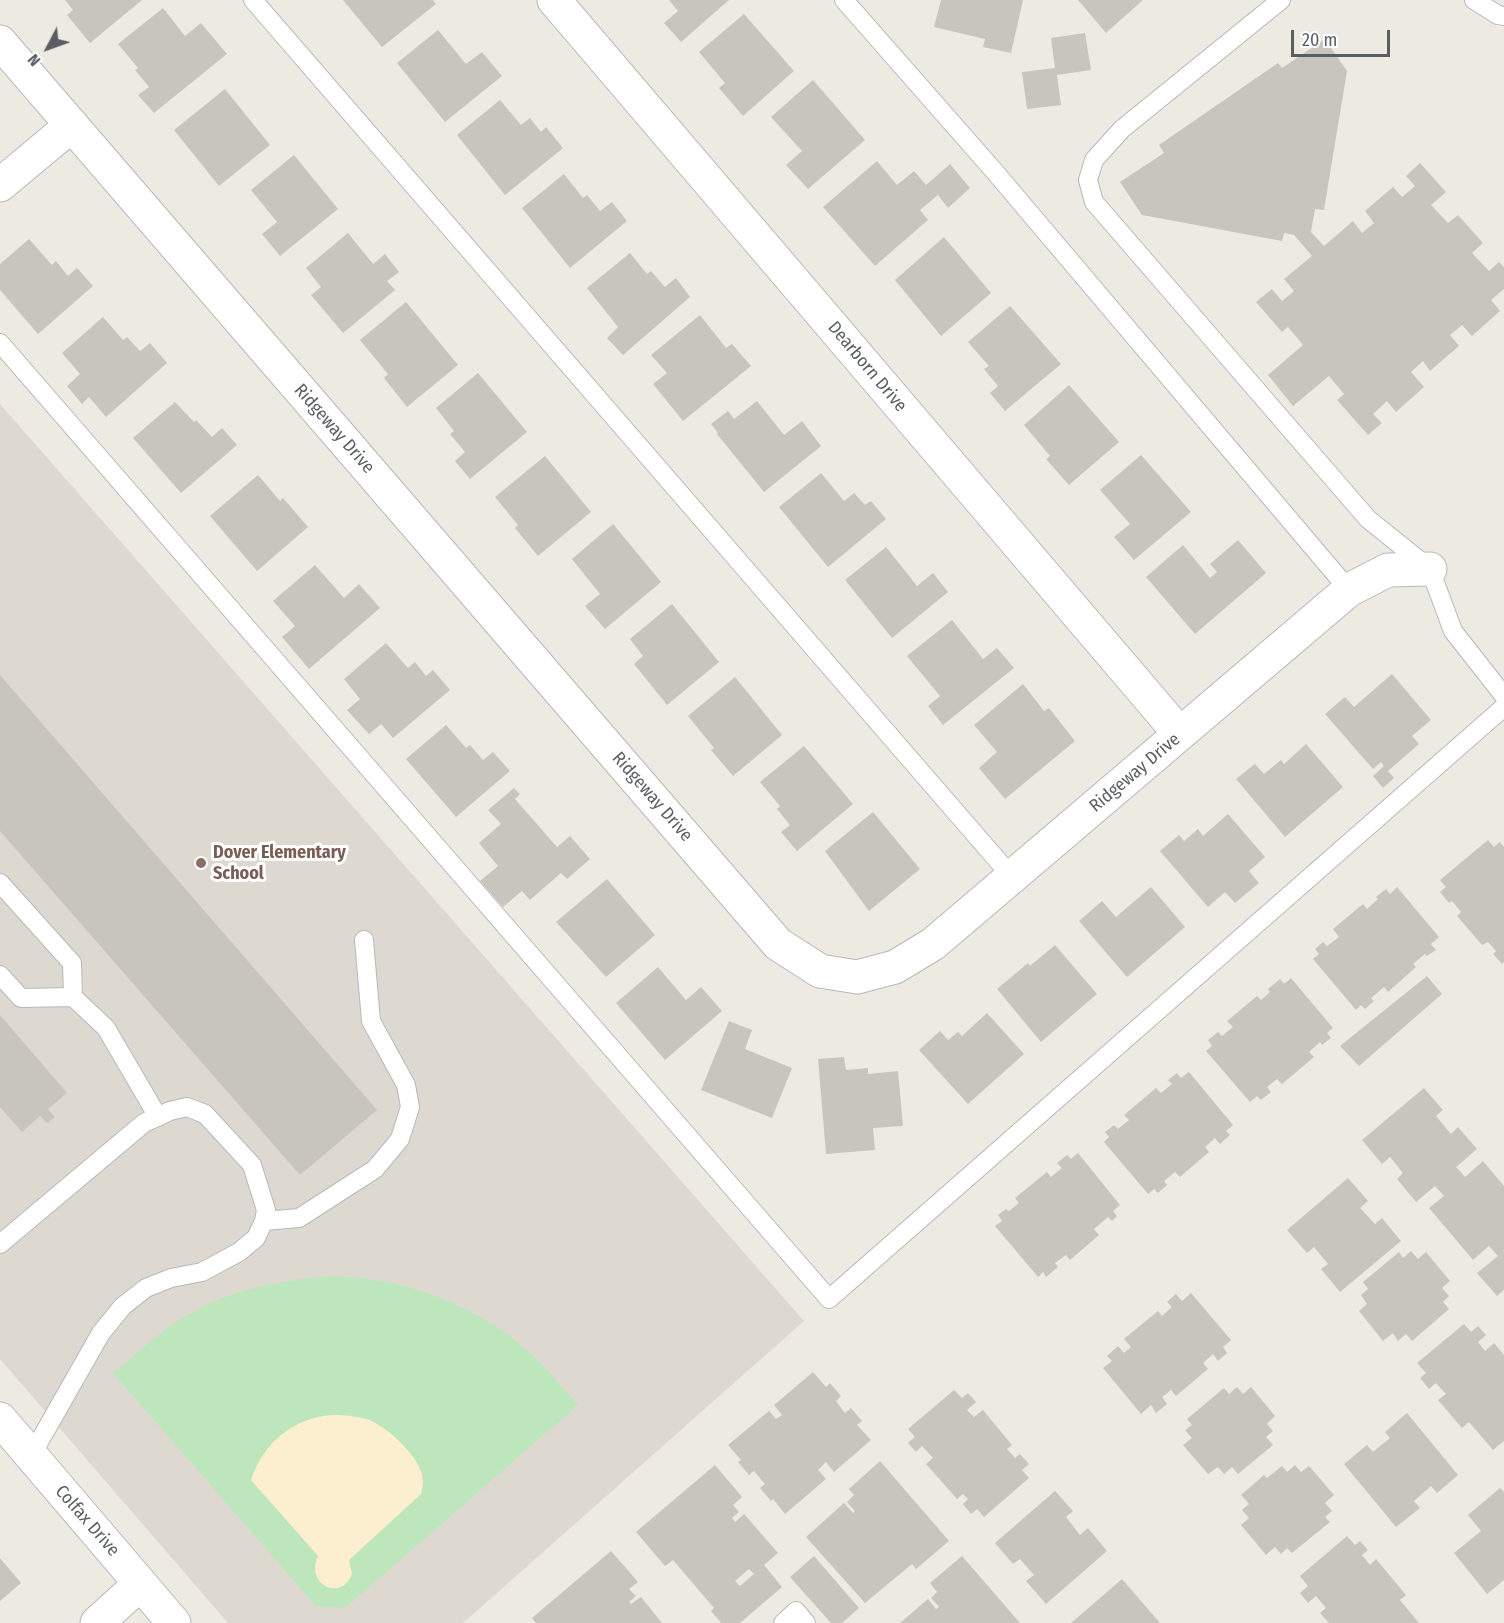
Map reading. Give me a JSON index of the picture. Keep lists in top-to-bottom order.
{
  "streets": {
    "street": ["Dearborn Drive", "Ridgeway Drive", "Colfax Drive"]
  },
  "crossings": [
    ["Dearborn Drive", "Ridgeway Drive"]
  ],
  "places": ["Dover Elementary School"],
  "scale_bar": "20 m",
  "north": "bottom left"
}
